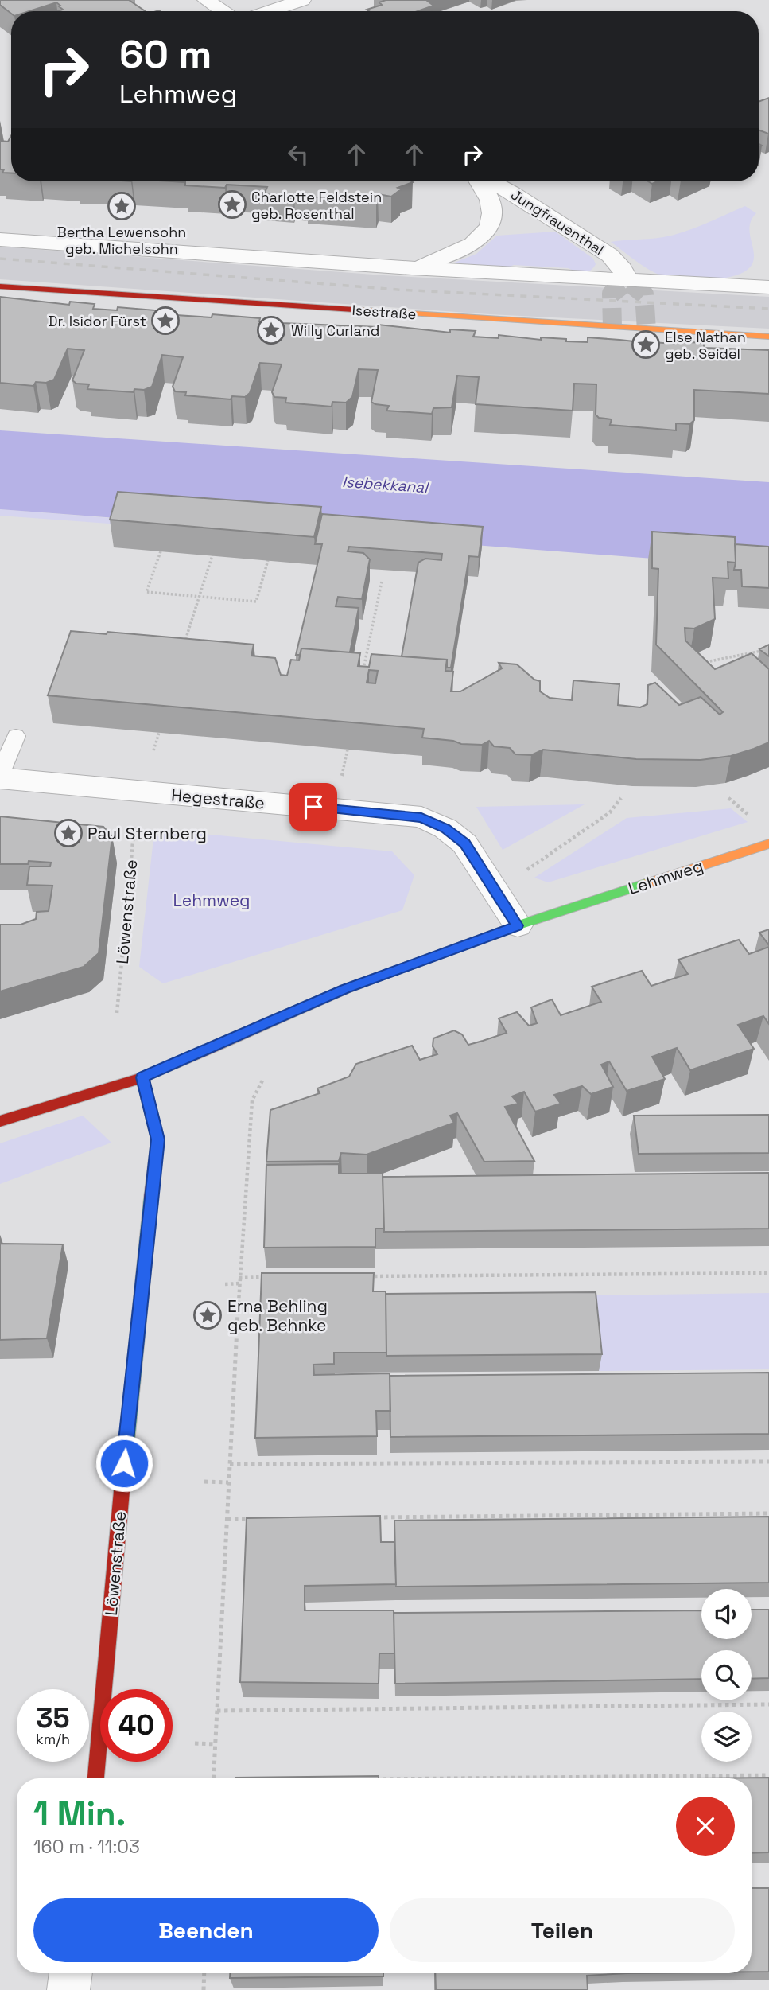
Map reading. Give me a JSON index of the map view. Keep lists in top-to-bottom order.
{
  "streets": {
    "street": [
      "Jungfrauenthal",
      "Isestraße",
      "Hegestraße",
      "Lehmweg",
      "Löwenstraße"
    ]
  },
  "crossings": [
    ["Hegestraße", "Lehmweg"],
    ["Lehmweg", "Löwenstraße"]
  ],
  "water": ["Isebekkanal"],
  "parks": ["Lehmweg"],
  "places": {
    "place": [
      "Charlotte Feldstein geb. Rosenthal",
      "Bertha Lewensohn geb. Michelsohn",
      "Dr. Isidor Fürst",
      "Willy Curland",
      "Else Nathan geb. Seidel",
      "Paul Sternberg",
      "Erna Behling geb. Behnke"
    ]
  },
  "page": {
    "turn": ["60 m", "Lehmweg"],
    "speed": "35 km/h",
    "limit": "40",
    "heading": ["1 Min.", "160 m · 11:03"],
    "buttons": ["Beenden", "Teilen"]
  }
}
